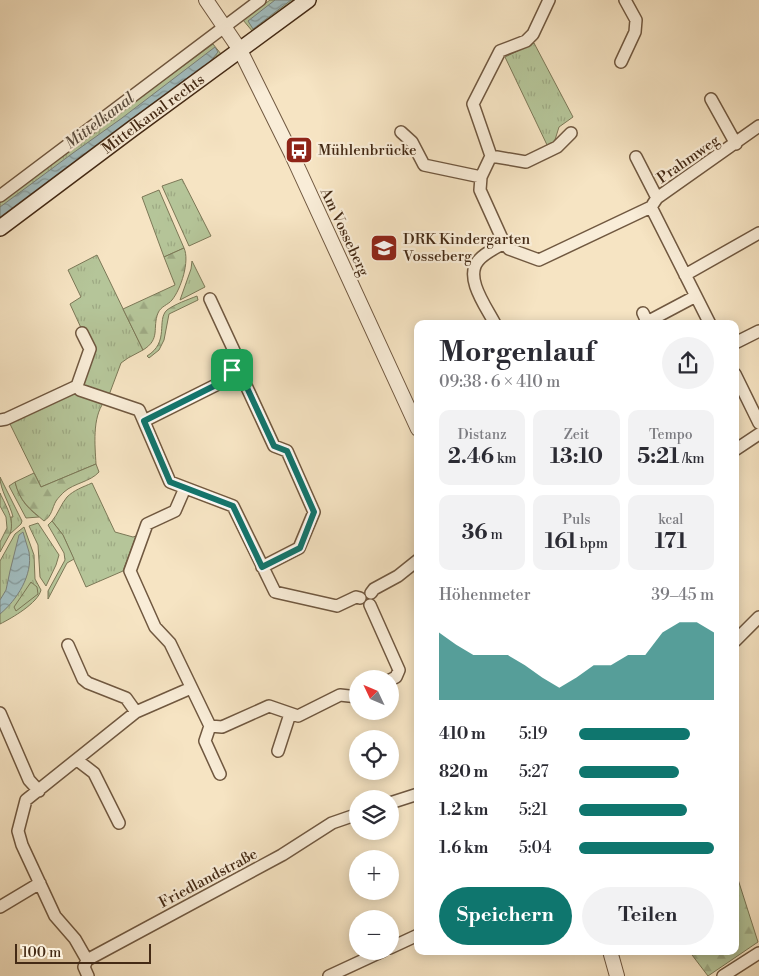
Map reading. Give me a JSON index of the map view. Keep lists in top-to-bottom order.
{
  "streets": {
    "main road": ["Mittelkanal rechts"],
    "street": ["Prahmweg", "Am Vosseberg", "Friedlandstraße"]
  },
  "crossings": [
    ["Mittelkanal rechts", "Am Vosseberg"]
  ],
  "water": ["Mittelkanal"],
  "places": {
    "bus stop": ["Mühlenbrücke"],
    "school or university": ["DRK Kindergarten Vosseberg"]
  },
  "scale_bar": "100 m",
  "north": "top left",
  "page": {
    "heading": ["Morgenlauf", "09:38 · 6 × 410 m"],
    "stats": [
      ["Distanz", "2.46 km"],
      ["Zeit", "13:10"],
      ["Tempo", "5:21 /km"],
      ["36 m"],
      ["Puls", "161 bpm"],
      ["kcal", "171"]
    ],
    "chart": ["Höhenmeter", "39–45 m"],
    "map_buttons": ["+", "−"],
    "list": [
      {
        "name": "410 m",
        "note": "5:19"
      },
      {
        "name": "820 m",
        "note": "5:27"
      },
      {
        "name": "1.2 km",
        "note": "5:21"
      },
      {
        "name": "1.6 km",
        "note": "5:04"
      }
    ],
    "buttons": ["Speichern", "Teilen"],
    "scale": "100 m"
  }
}
